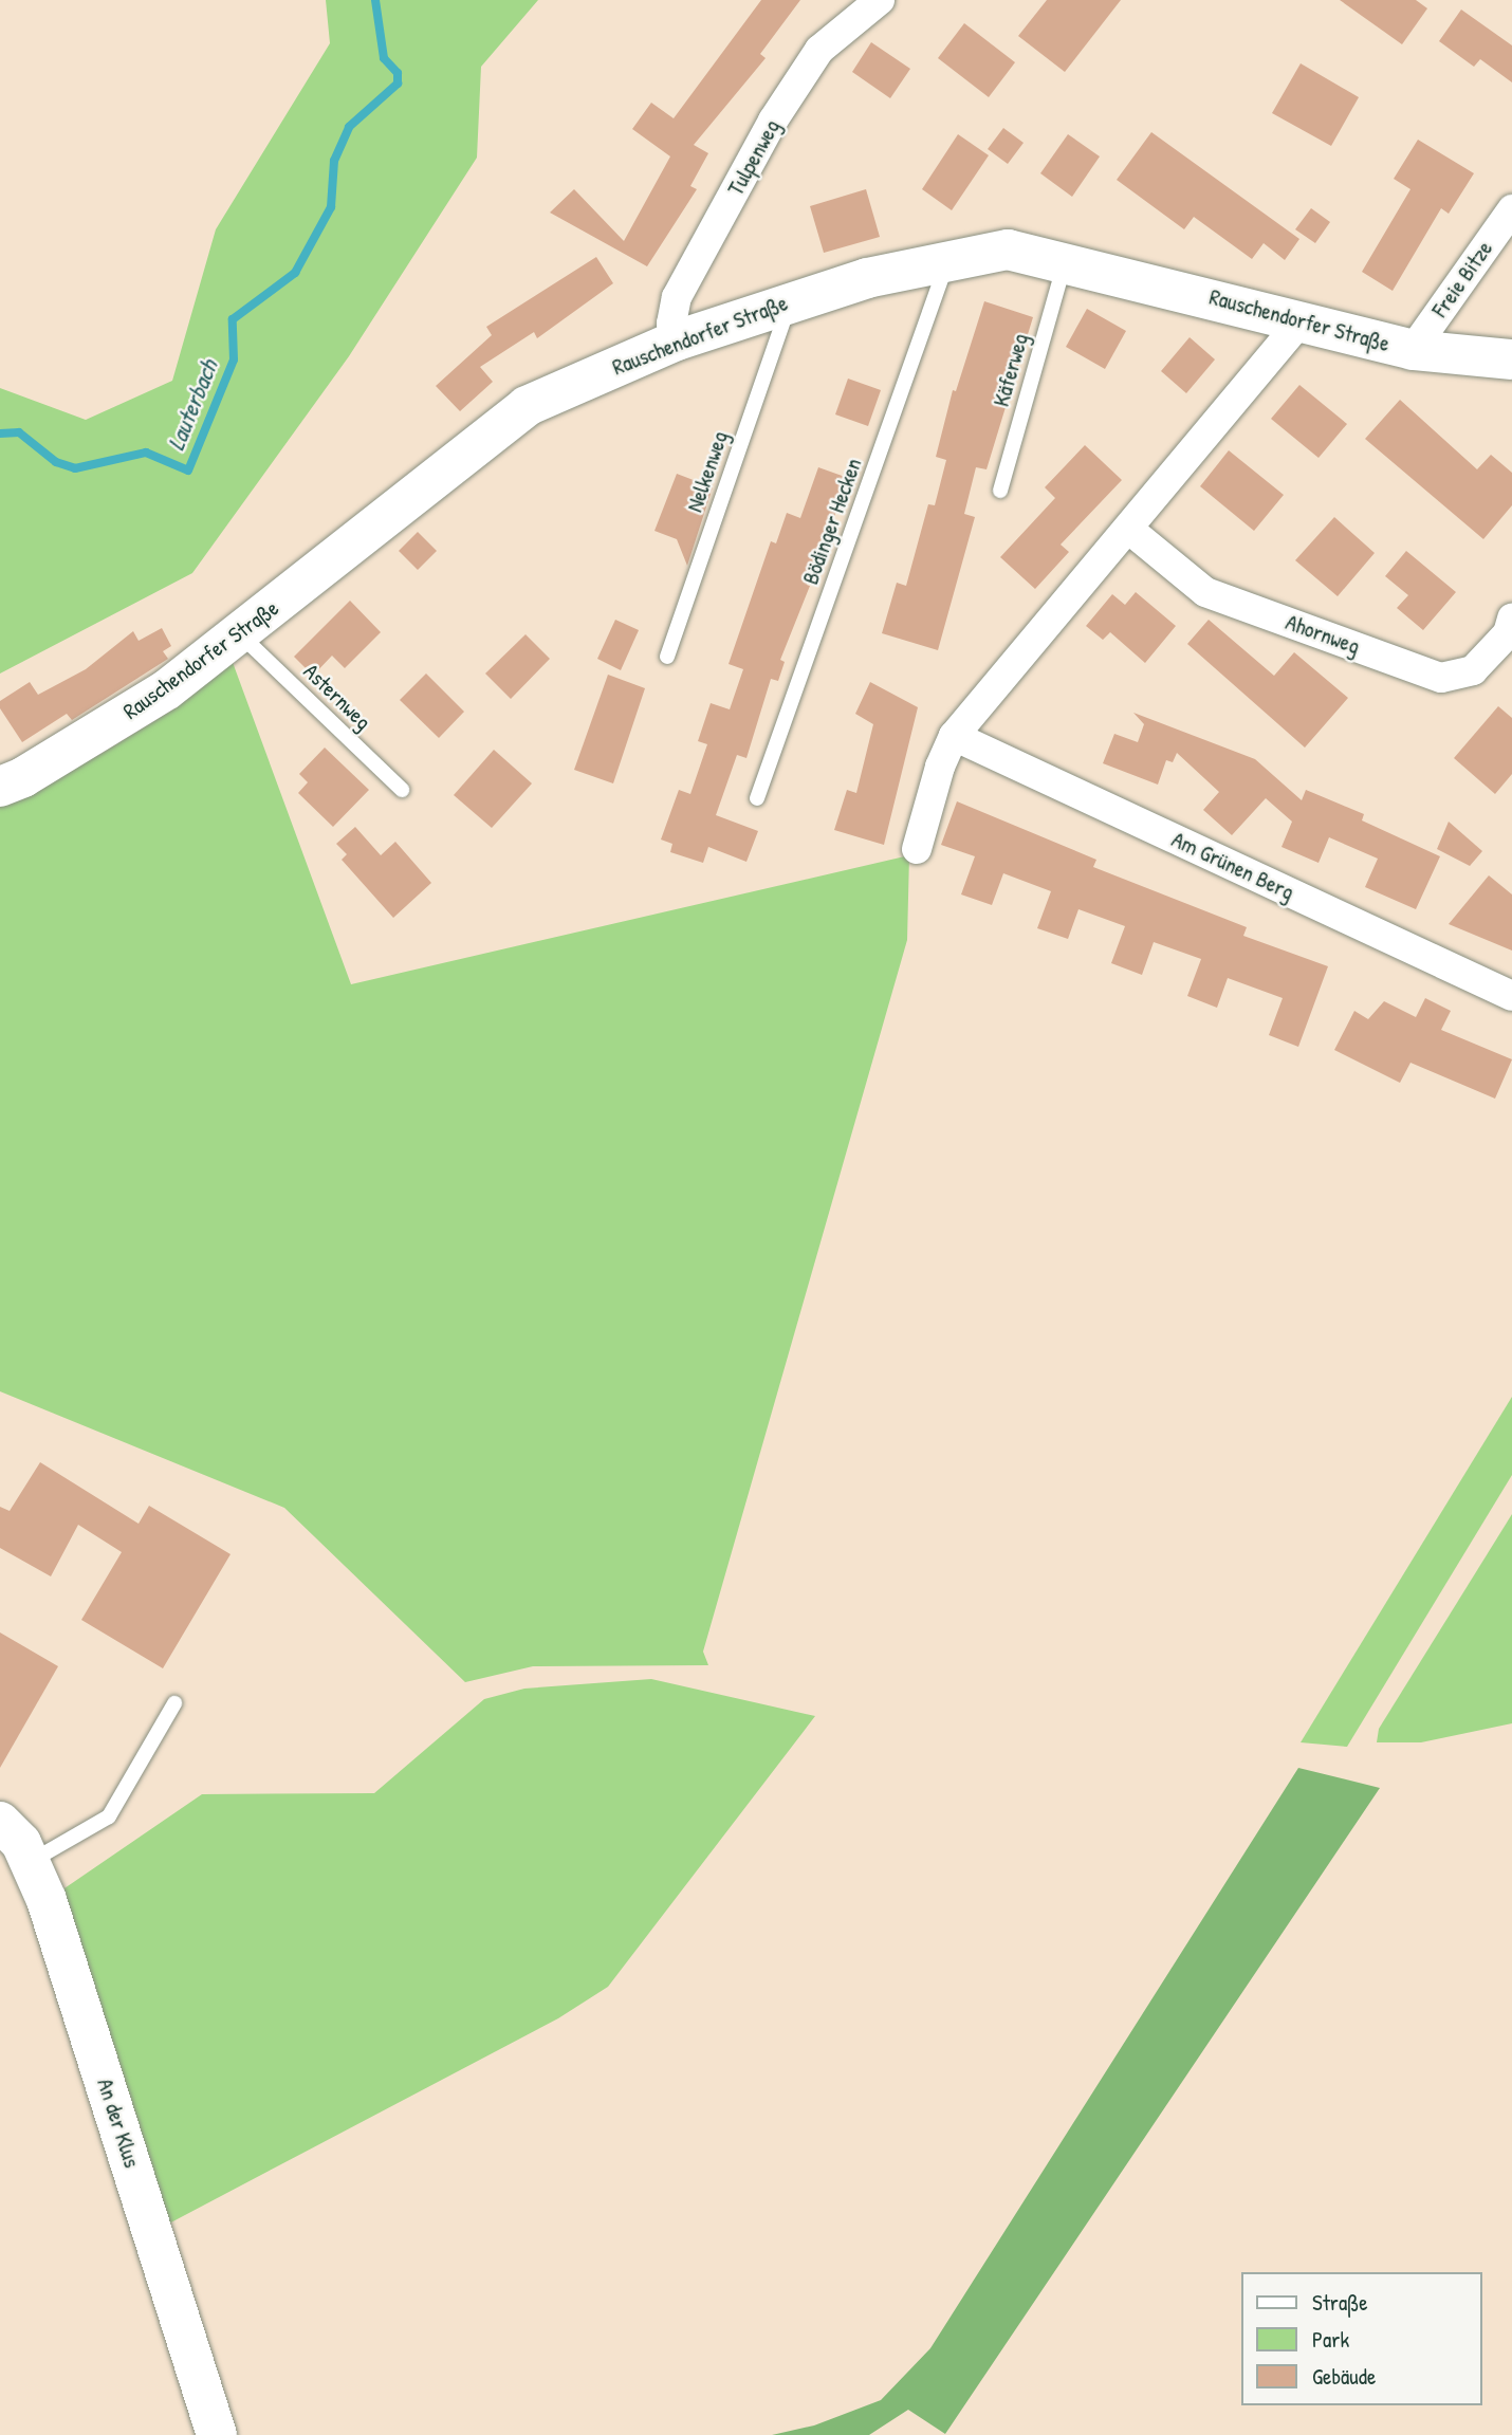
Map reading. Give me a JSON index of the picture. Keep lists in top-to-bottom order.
{
  "streets": {
    "street": [
      "Tulpenweg",
      "Freie Bitze",
      "Rauschendorfer Straße",
      "Ahornweg",
      "Am Grünen Berg",
      "An der Klus"
    ],
    "lane": [
      "Käferweg",
      "Nelkenweg",
      "Bödinger Hecken",
      "Asternweg"
    ]
  },
  "crossings": [
    ["Tulpenweg", "Rauschendorfer Straße"],
    ["Freie Bitze", "Rauschendorfer Straße"],
    ["Rauschendorfer Straße", "Käferweg"],
    ["Rauschendorfer Straße", "Nelkenweg"],
    ["Rauschendorfer Straße", "Bödinger Hecken"],
    ["Rauschendorfer Straße", "Asternweg"]
  ],
  "water": ["Lauterbach"],
  "legend": ["Straße", "Park", "Gebäude"]
}
